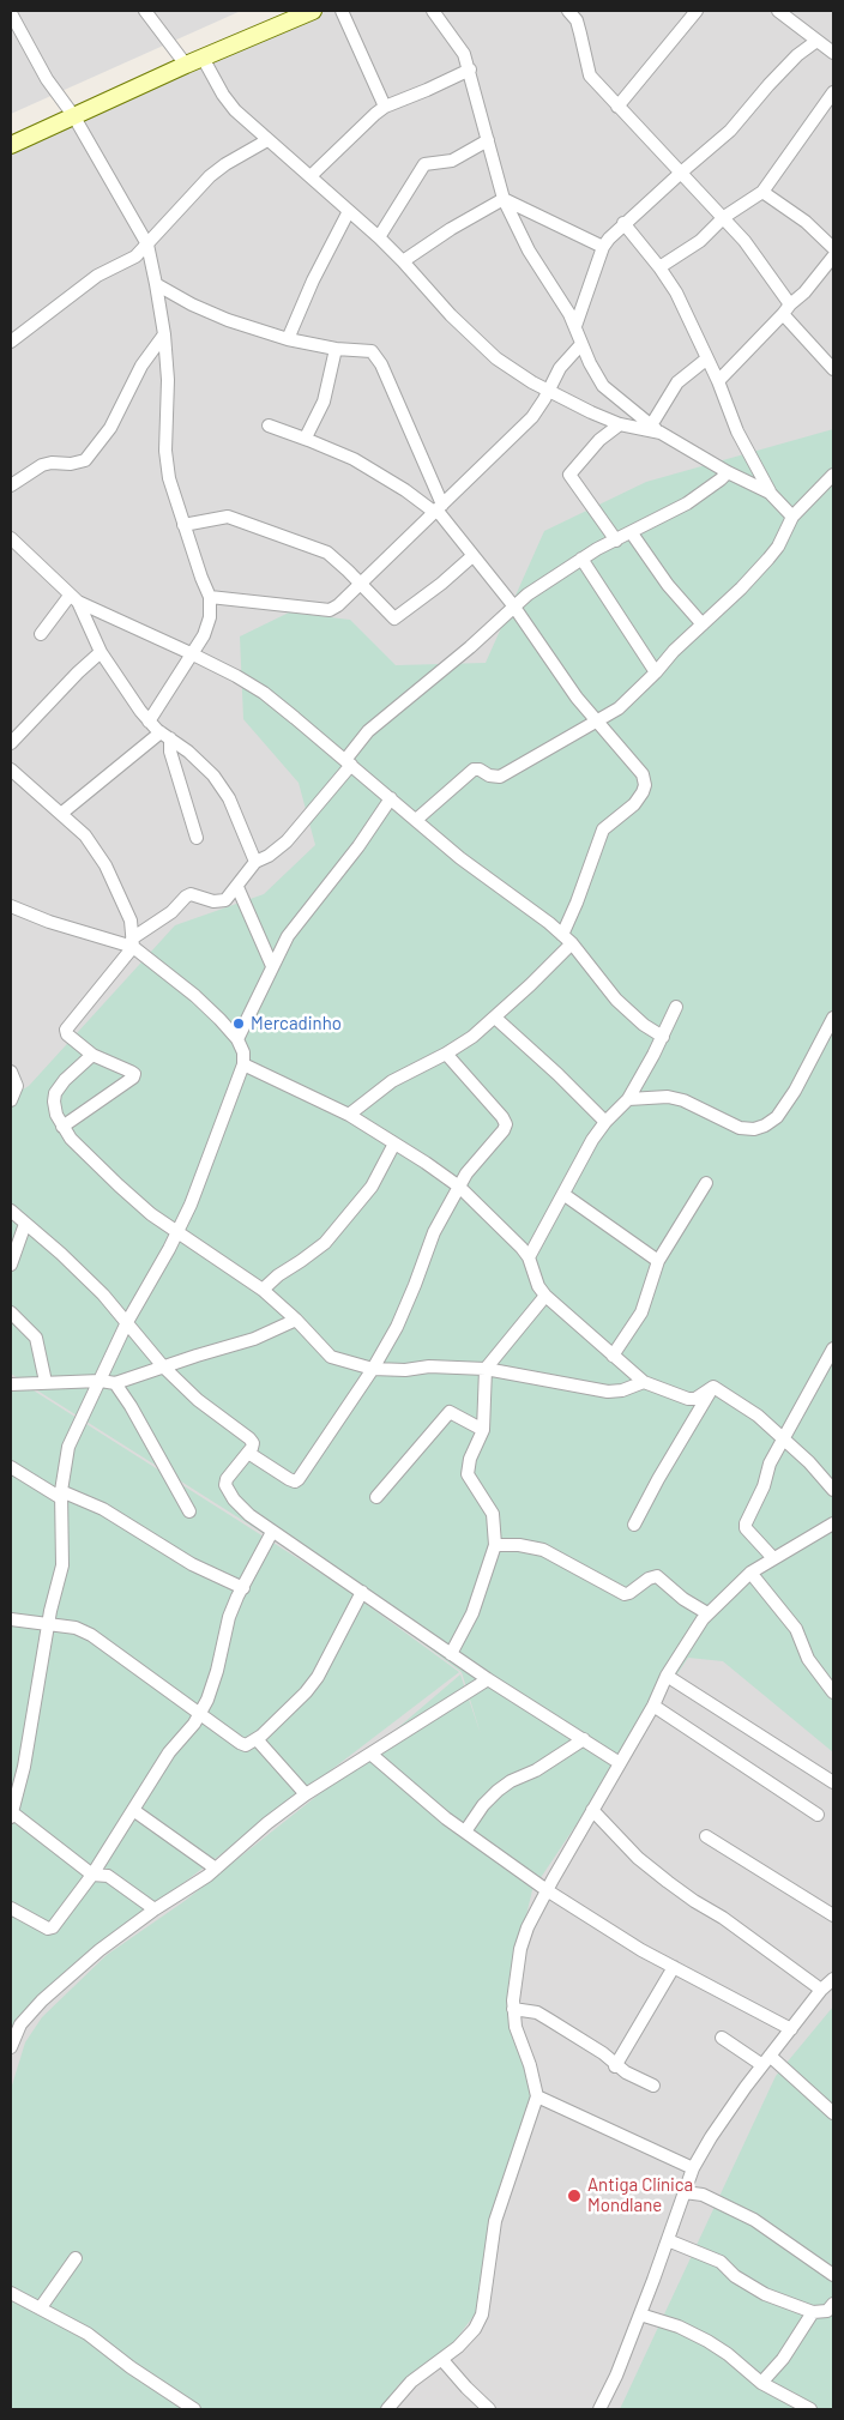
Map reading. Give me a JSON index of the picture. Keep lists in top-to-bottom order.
{
  "places": ["Mercadinho", "Antiga Clínica Mondlane"]
}
